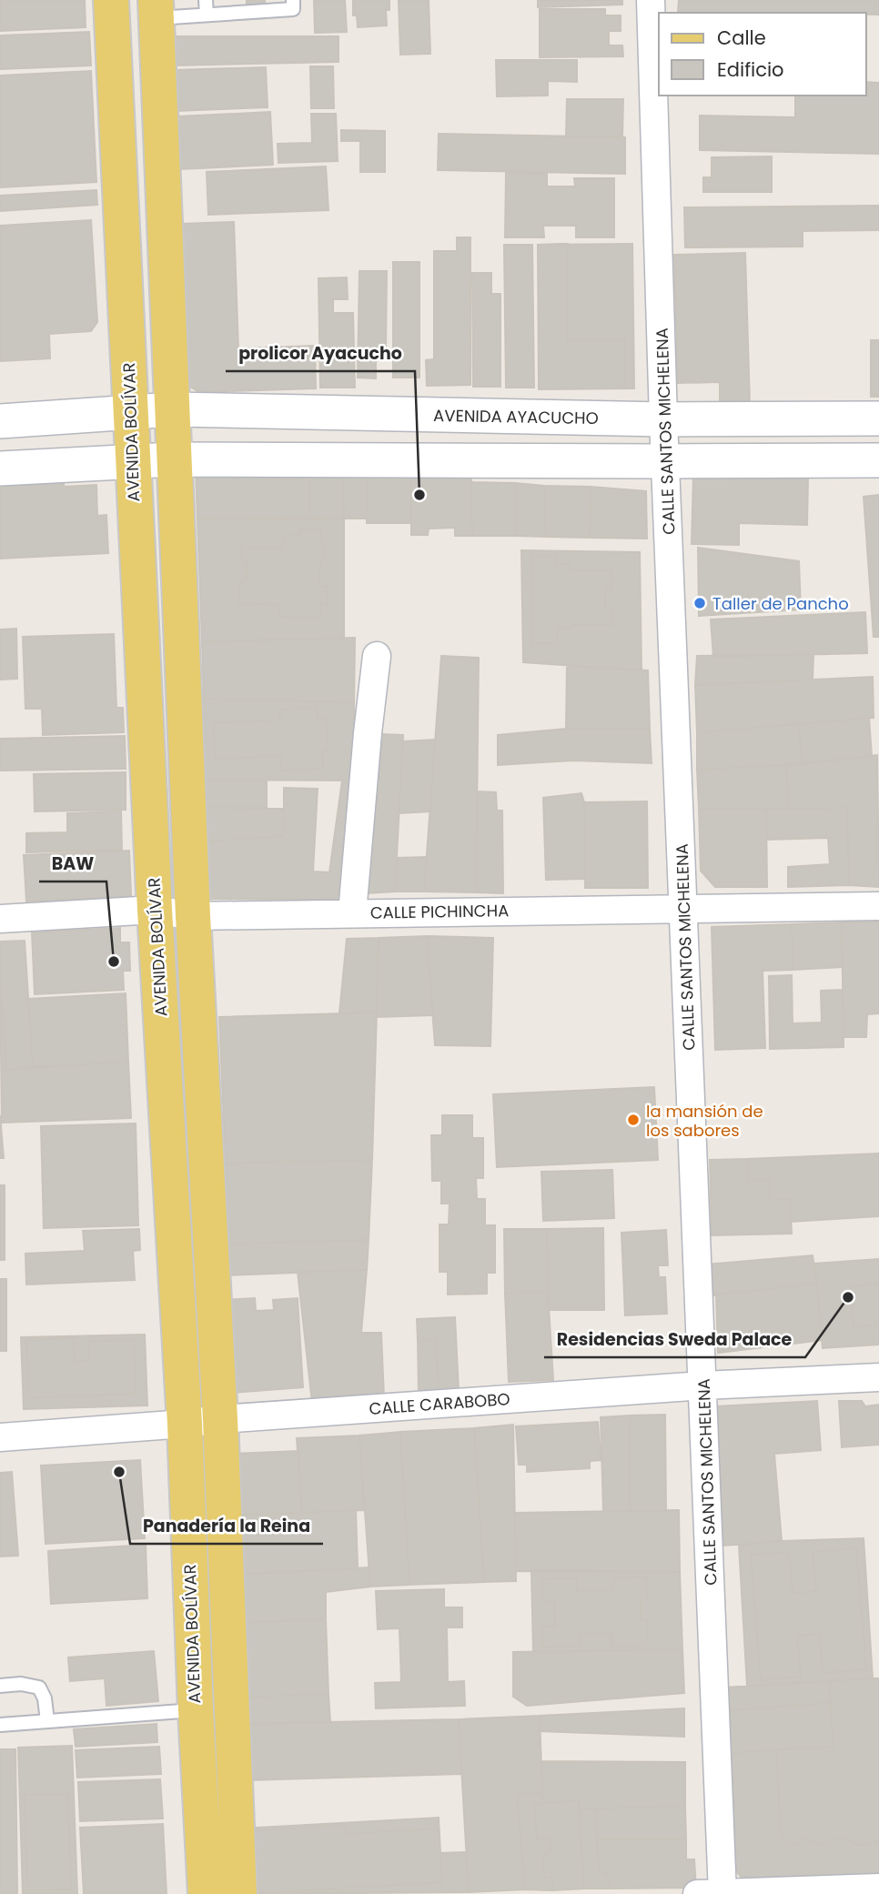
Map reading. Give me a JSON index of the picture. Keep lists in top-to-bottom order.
{
  "streets": {
    "main road": ["AVENIDA BOLÍVAR"],
    "street": [
      "AVENIDA AYACUCHO",
      "CALLE SANTOS MICHELENA",
      "CALLE PICHINCHA",
      "CALLE CARABOBO"
    ]
  },
  "crossings": [
    ["AVENIDA AYACUCHO", "CALLE SANTOS MICHELENA"],
    ["AVENIDA AYACUCHO", "AVENIDA BOLÍVAR"],
    ["CALLE SANTOS MICHELENA", "CALLE PICHINCHA"],
    ["CALLE SANTOS MICHELENA", "CALLE CARABOBO"],
    ["AVENIDA BOLÍVAR", "CALLE PICHINCHA"],
    ["AVENIDA BOLÍVAR", "CALLE CARABOBO"]
  ],
  "places": [
    "prolicor Ayacucho",
    "Taller de Pancho",
    "BAW",
    "la mansión de los sabores",
    "Residencias Sweda Palace",
    "Panadería la Reina"
  ],
  "legend": ["Calle", "Edificio"]
}
